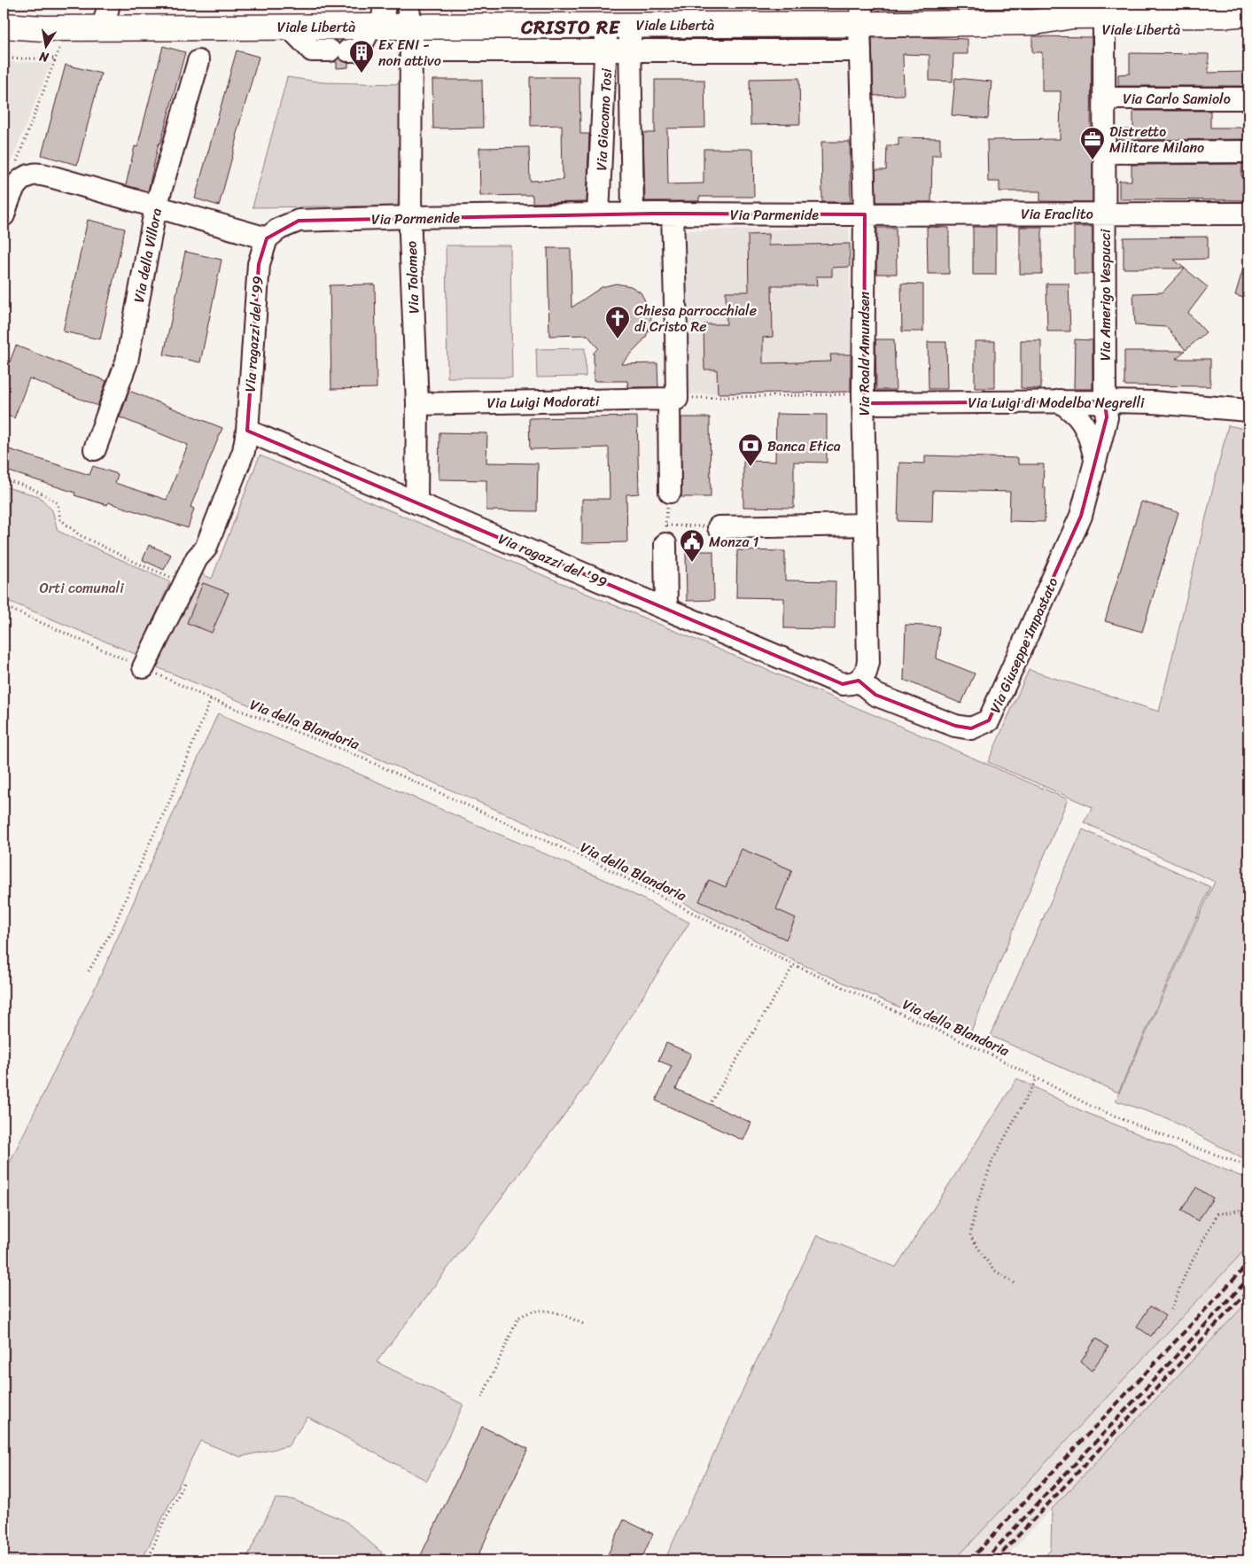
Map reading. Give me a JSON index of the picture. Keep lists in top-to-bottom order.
{
  "streets": {
    "main road": ["Viale Libertà"],
    "street": [
      "Via Carlo Samiolo",
      "Via Giacomo Tosi",
      "Via Eraclito",
      "Via Parmenide",
      "Via della Villora",
      "Via Tolomeo",
      "Via Amerigo Vespucci",
      "Via ragazzi del '99",
      "Via Roald Amundsen",
      "Via Luigi Modorati",
      "Via Luigi di Modelba Negrelli",
      "Via Giuseppe Impastato"
    ],
    "path": ["Via della Blandoria"]
  },
  "crossings": [
    ["Viale Libertà", "Via Giacomo Tosi"],
    ["Viale Libertà", "Via Tolomeo"],
    ["Viale Libertà", "Via Amerigo Vespucci"],
    ["Viale Libertà", "Via Roald Amundsen"],
    ["Via Carlo Samiolo", "Via Amerigo Vespucci"],
    ["Via Giacomo Tosi", "Via Parmenide"],
    ["Via Eraclito", "Via Parmenide"],
    ["Via Eraclito", "Via Amerigo Vespucci"],
    ["Via Eraclito", "Via Roald Amundsen"],
    ["Via Parmenide", "Via Tolomeo"],
    ["Via Parmenide", "Via ragazzi del '99"],
    ["Via Parmenide", "Via Roald Amundsen"],
    ["Via Tolomeo", "Via ragazzi del '99"],
    ["Via Tolomeo", "Via Luigi Modorati"],
    ["Via Amerigo Vespucci", "Via Luigi di Modelba Negrelli"],
    ["Via Amerigo Vespucci", "Via Giuseppe Impastato"],
    ["Via ragazzi del '99", "Via Roald Amundsen"],
    ["Via ragazzi del '99", "Via Giuseppe Impastato"],
    ["Via ragazzi del '99", "Via della Blandoria"],
    ["Via Roald Amundsen", "Via Luigi di Modelba Negrelli"],
    ["Via Roald Amundsen", "Via Giuseppe Impastato"],
    ["Via Luigi di Modelba Negrelli", "Via Giuseppe Impastato"]
  ],
  "districts": ["CRISTO RE"],
  "parks": ["Orti comunali"],
  "places": {
    "building": ["Ex ENI - non attivo"],
    "office": ["Distretto Militare Milano"],
    "church": ["Chiesa parrocchiale di Cristo Re"],
    "bank": ["Banca Etica"],
    "public building": ["Monza 1"]
  },
  "north": "bottom"
}
